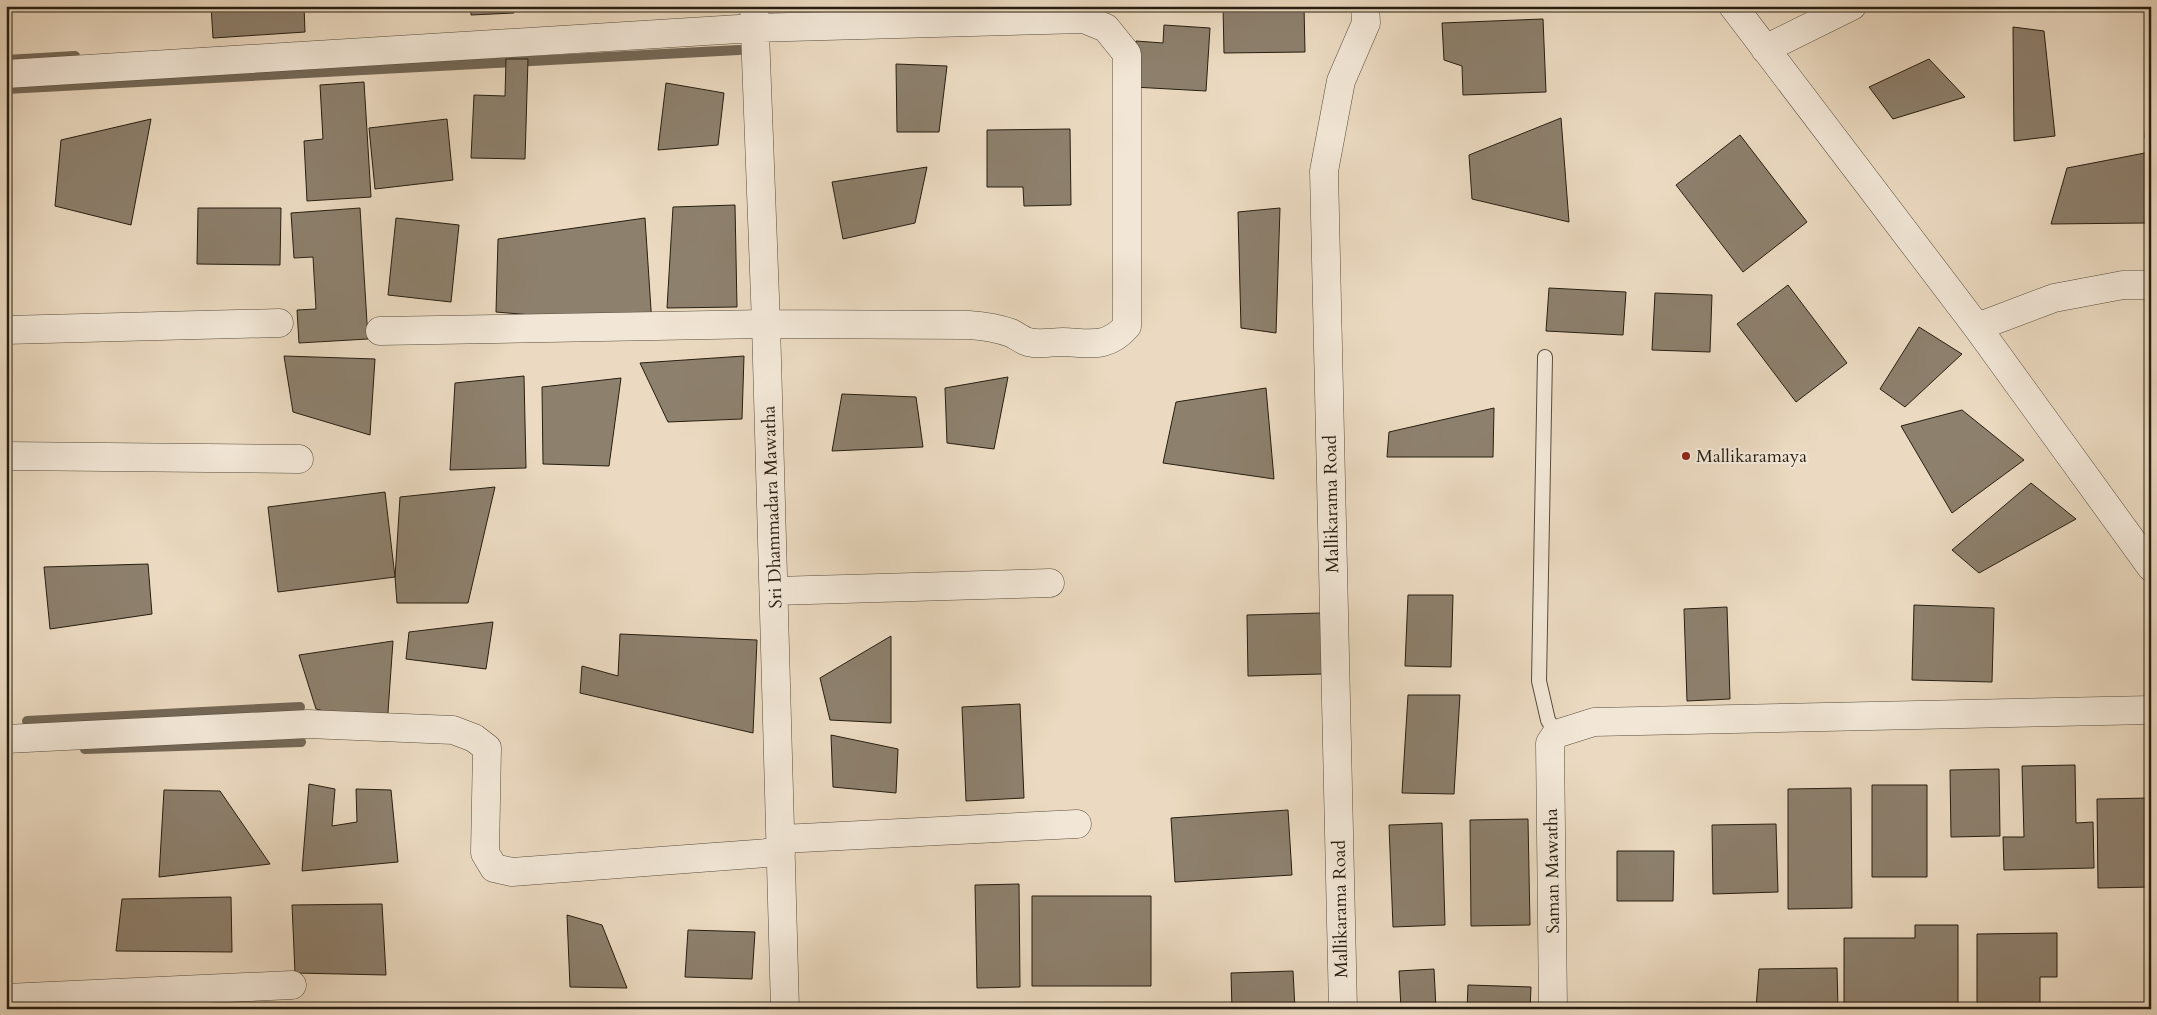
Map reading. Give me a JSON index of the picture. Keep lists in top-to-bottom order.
{
  "streets": {
    "street": ["Mallikarama Road", "Sri Dhammadara Mawatha", "Saman Mawatha"]
  },
  "places": ["Mallikaramaya"]
}
